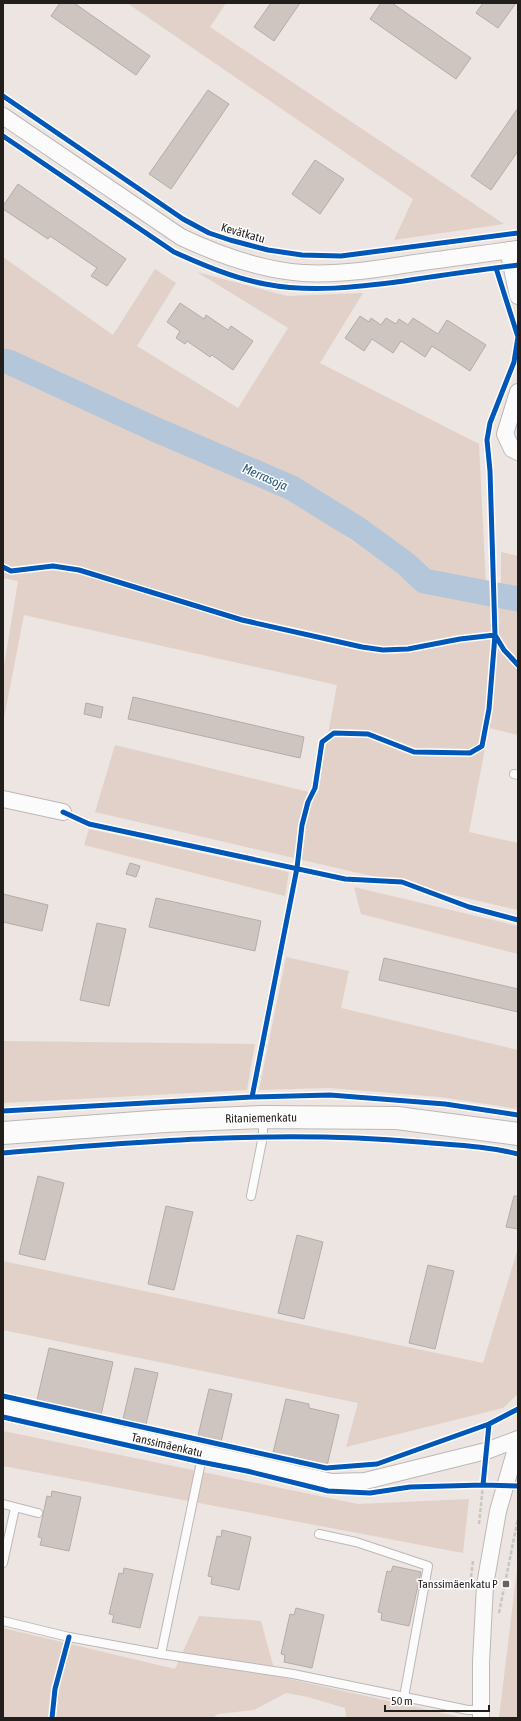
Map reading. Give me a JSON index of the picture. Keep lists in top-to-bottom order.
{
  "streets": {
    "street": ["Ritaniemenkatu", "Tanssimäenkatu"],
    "cycle path": ["Kevätkatu"]
  },
  "water": ["Merrasoja"],
  "places": {
    "transit": ["Tanssimäenkatu P"]
  },
  "scale_bar": "50 m"
}
